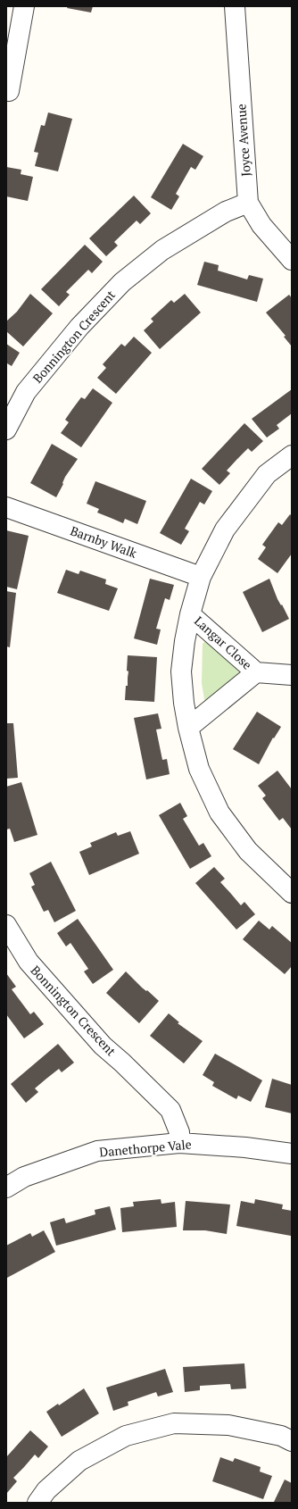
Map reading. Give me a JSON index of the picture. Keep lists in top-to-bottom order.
{
  "streets": {
    "street": [
      "Joyce Avenue",
      "Bonnington Crescent",
      "Barnby Walk",
      "Langar Close",
      "Danethorpe Vale"
    ]
  },
  "crossings": [
    ["Joyce Avenue", "Bonnington Crescent"],
    ["Bonnington Crescent", "Danethorpe Vale"]
  ]
}
